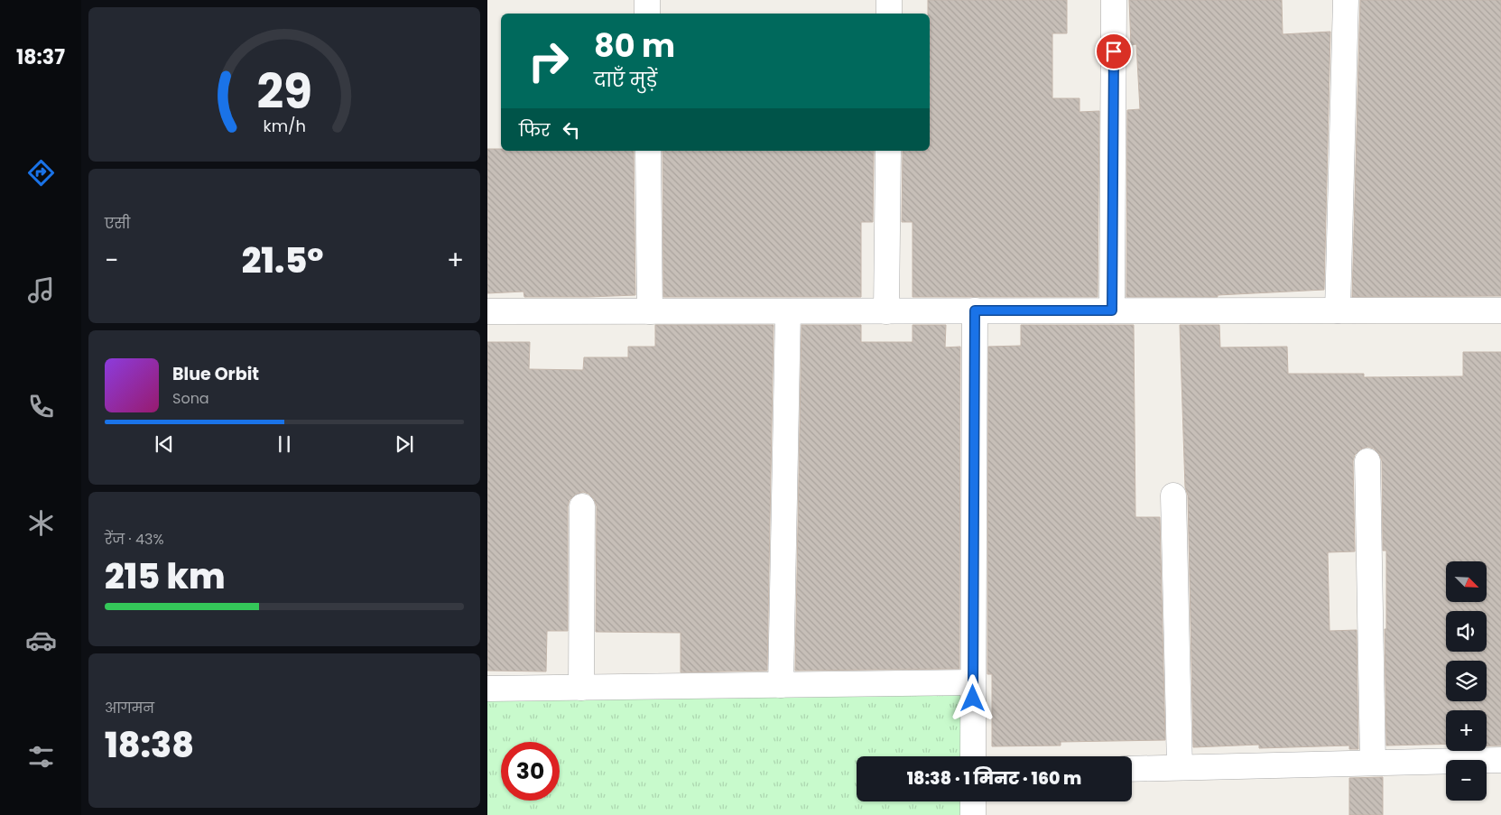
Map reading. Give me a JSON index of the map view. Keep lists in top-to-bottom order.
{
  "north": "bottom right",
  "page": {
    "tabs": "18:37",
    "turn": ["80 m", "दाएँ मुड़ें"],
    "then": "फिर",
    "tile": [
      "एसी",
      ["रेंज · 43%", "215 km"],
      ["आगमन", "18:38"]
    ],
    "heat": ["−", "21.5°", "+"],
    "song": ["Blue Orbit", "Sona"],
    "map_buttons": ["+", "−"],
    "limit": "30",
    "trip": "18:38 · 1 मिनट · 160 m",
    "gauge": ["29", "km/h"]
  }
}
